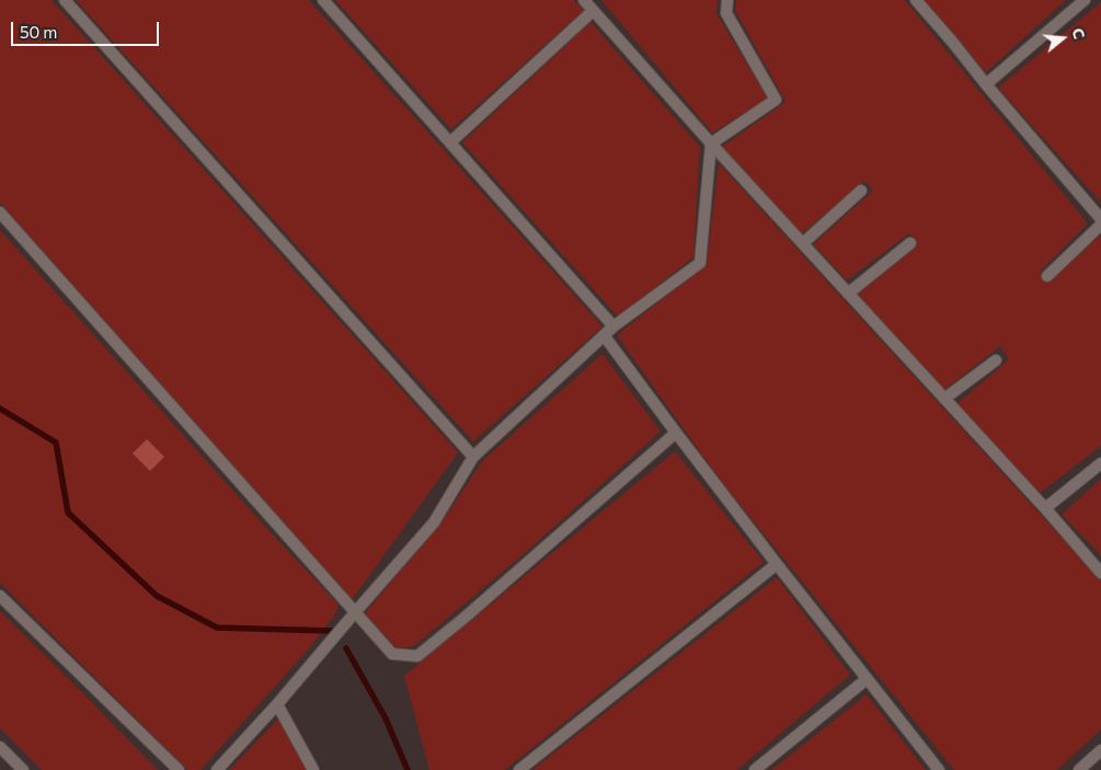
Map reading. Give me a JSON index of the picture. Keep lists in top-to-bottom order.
{
  "scale_bar": "50 m",
  "north": "right"
}
